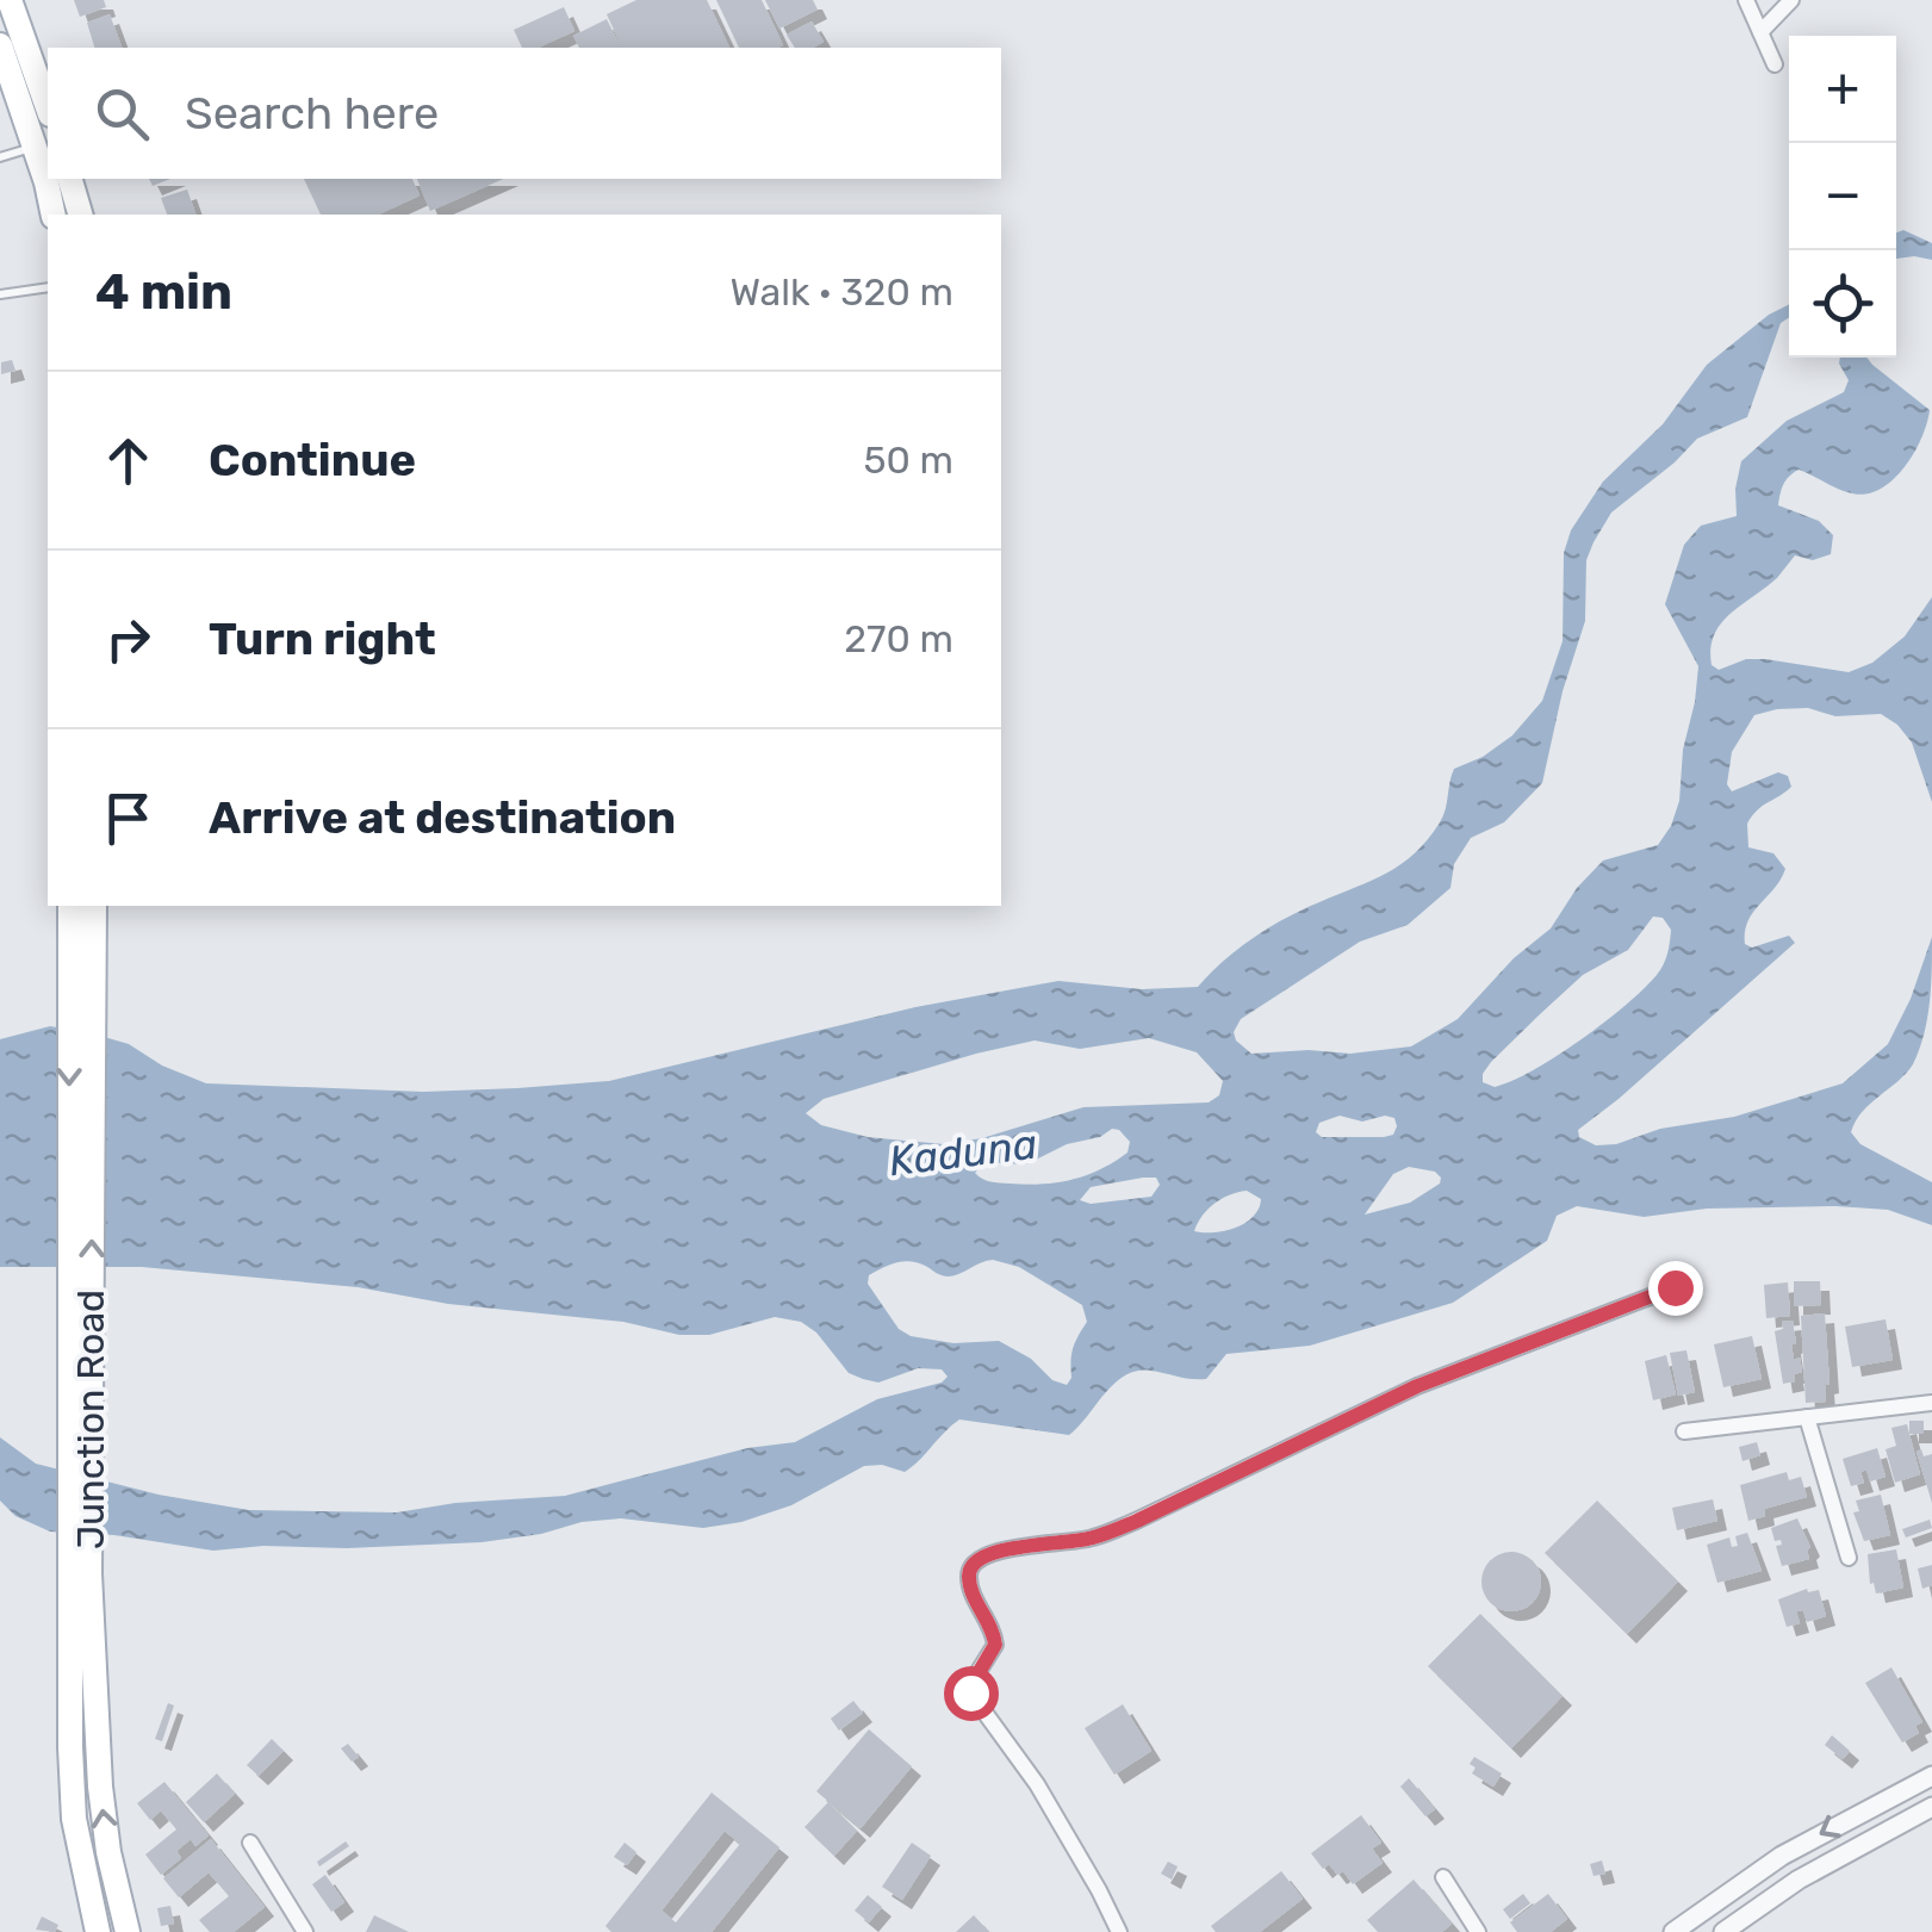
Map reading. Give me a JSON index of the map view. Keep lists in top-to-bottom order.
{
  "streets": {
    "main road": ["Junction Road"]
  },
  "water": ["Kaduna"],
  "page": {
    "map_buttons": ["+", "−"],
    "search": "Search here",
    "heading": ["4 min", "Walk · 320 m"],
    "list": [
      ["Continue", "50 m"],
      ["Turn right", "270 m"],
      "Arrive at destination"
    ]
  }
}
